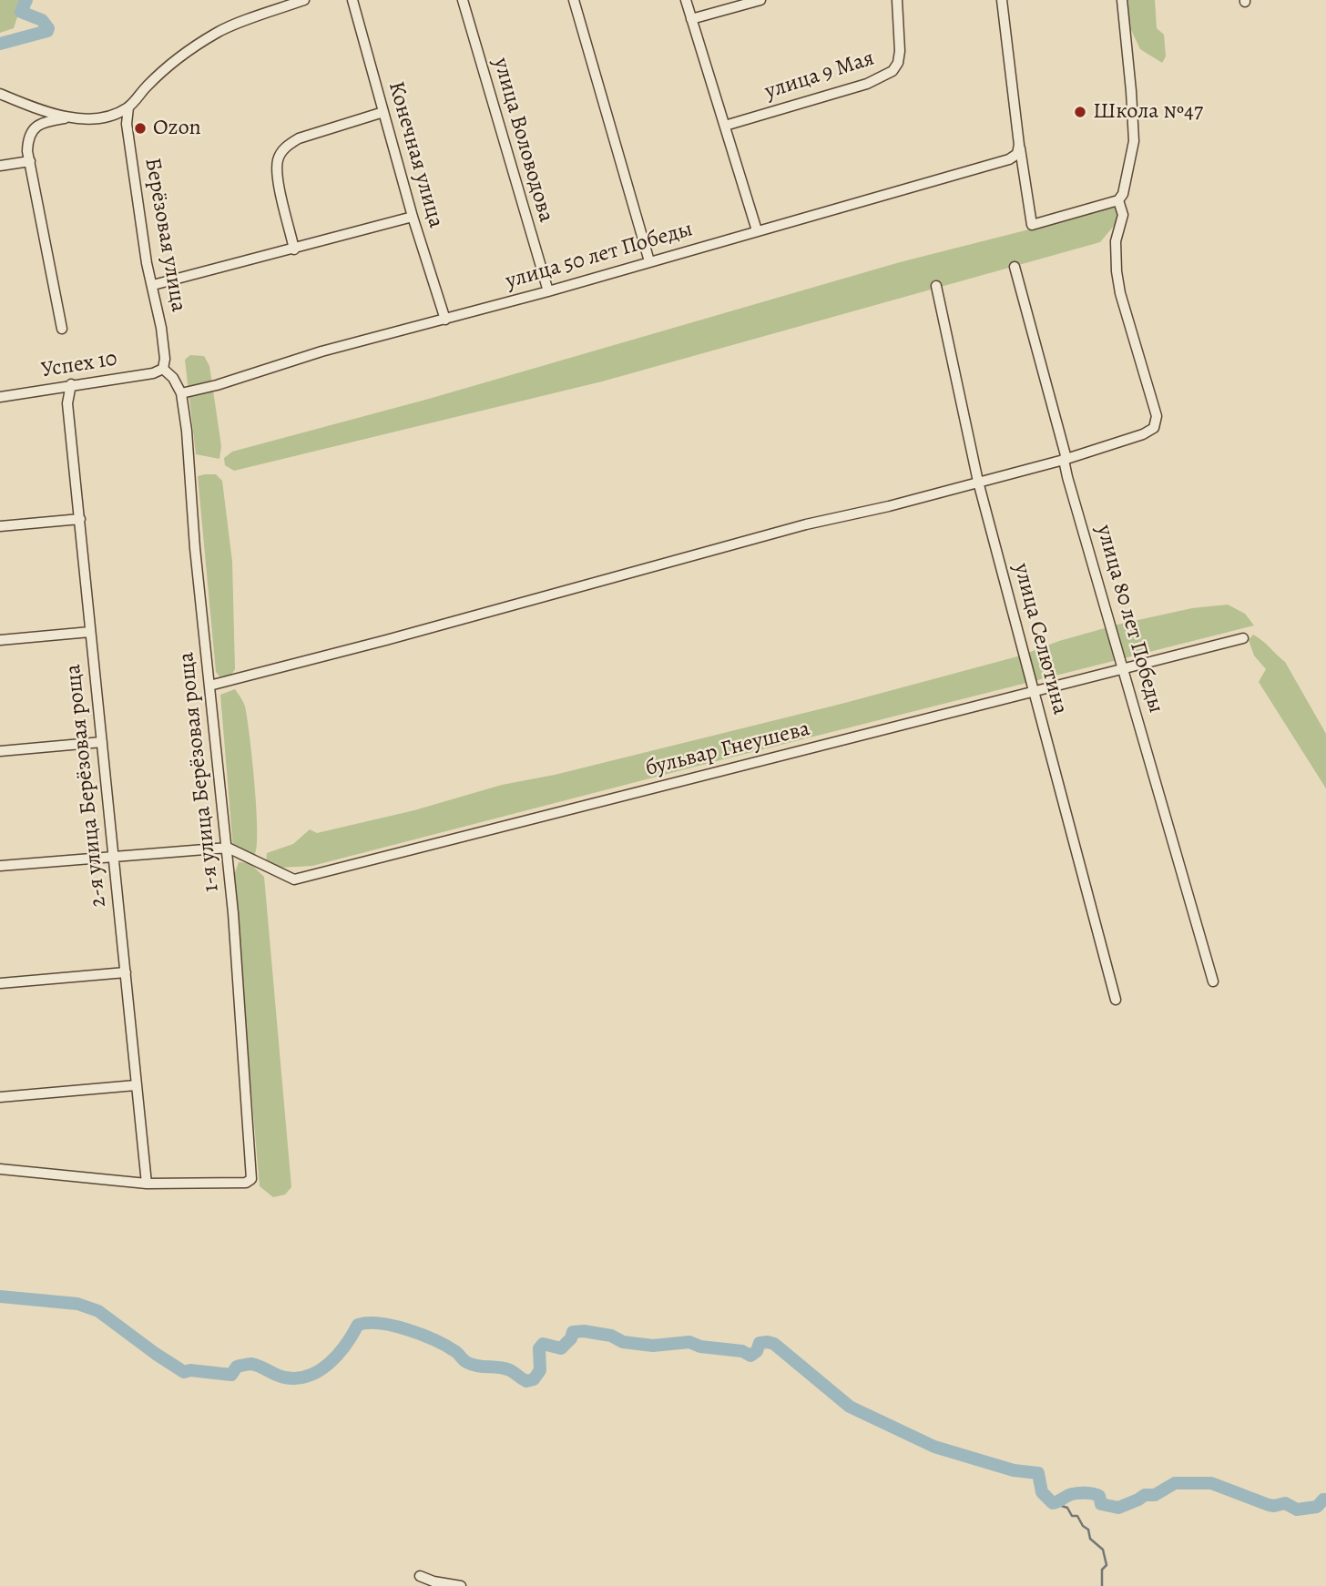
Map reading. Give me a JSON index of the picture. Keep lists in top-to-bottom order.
{
  "streets": {
    "street": [
      "улица 9 Мая",
      "улица Воловодова",
      "Конечная улица",
      "Берёзовая улица",
      "улица 50 лет Победы",
      "Успех 10",
      "улица 80 лет Победы",
      "улица Селютина",
      "бульвар Гнеушева",
      "1-я улица Берёзовая роща",
      "2-я улица Берёзовая роща"
    ]
  },
  "crossings": [
    ["улица Воловодова", "улица 50 лет Победы"],
    ["Конечная улица", "улица 50 лет Победы"],
    ["Берёзовая улица", "Успех 10"],
    ["Берёзовая улица", "1-я улица Берёзовая роща"],
    ["улица 50 лет Победы", "1-я улица Берёзовая роща"],
    ["Успех 10", "1-я улица Берёзовая роща"],
    ["Успех 10", "2-я улица Берёзовая роща"],
    ["улица 80 лет Победы", "бульвар Гнеушева"],
    ["улица Селютина", "бульвар Гнеушева"],
    ["бульвар Гнеушева", "1-я улица Берёзовая роща"],
    ["1-я улица Берёзовая роща", "2-я улица Берёзовая роща"]
  ],
  "places": ["Школа №47", "Ozon"]
}
